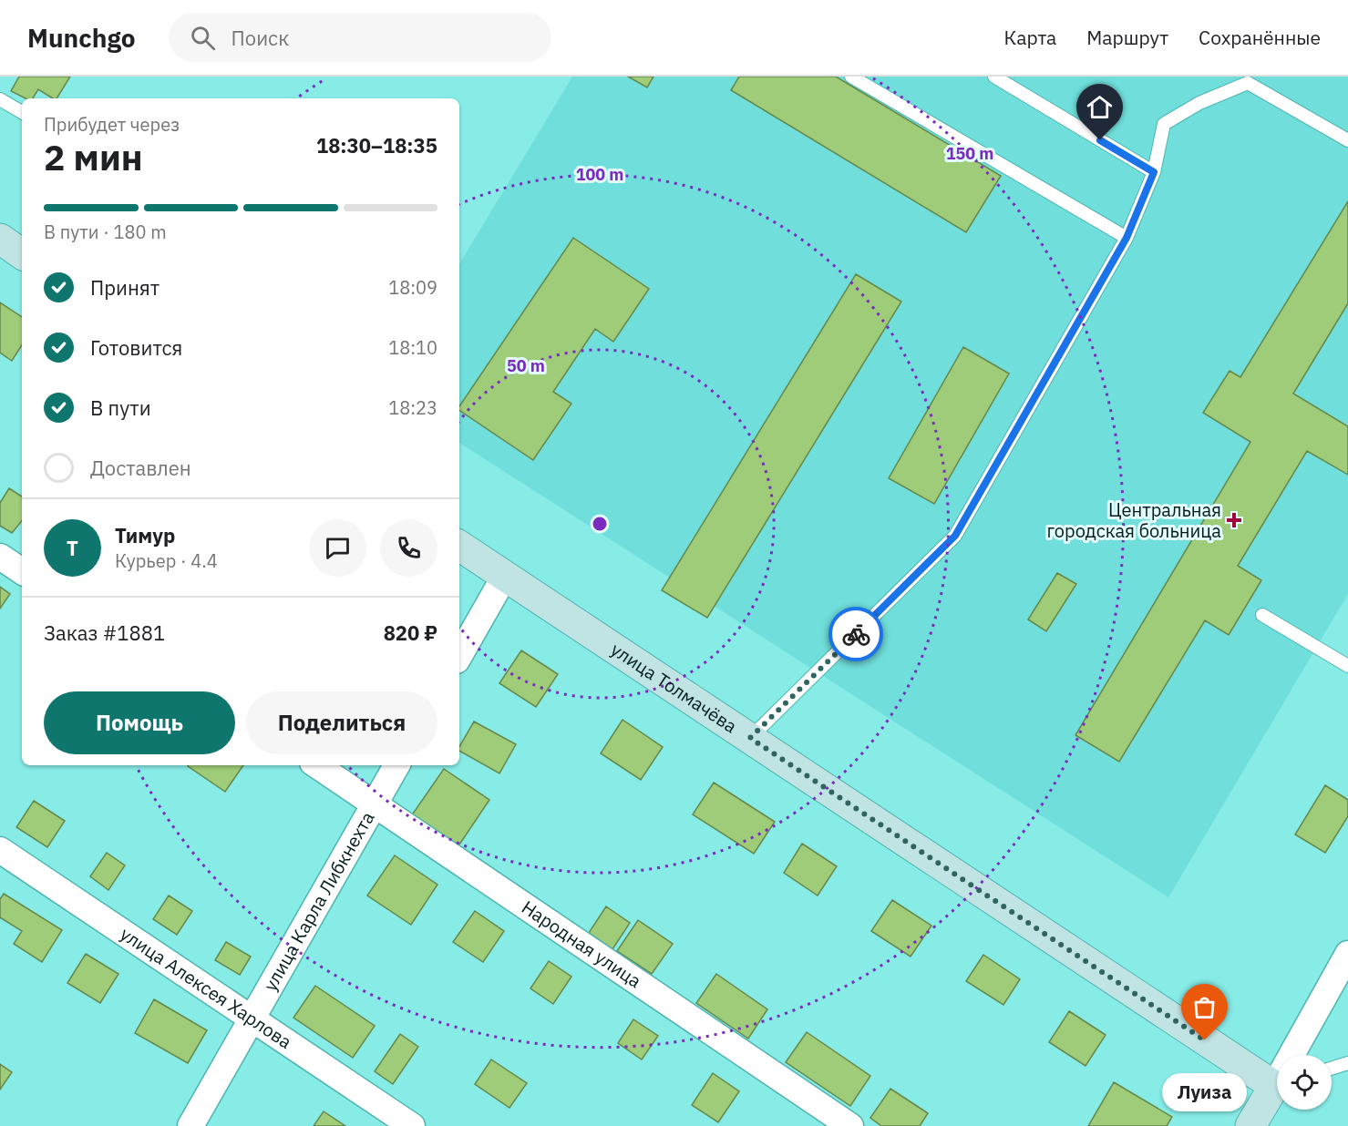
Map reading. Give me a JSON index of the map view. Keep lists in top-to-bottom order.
{
  "streets": {
    "street": [
      "улица Толмачёва",
      "улица Карла Либкнехта",
      "Народная улица",
      "улица Алексея Харлова"
    ]
  },
  "crossings": [
    ["улица Карла Либкнехта", "Народная улица"],
    ["улица Карла Либкнехта", "улица Алексея Харлова"]
  ],
  "places": {
    "health": ["Центральная городская больница"],
    "other": ["Луиза"]
  },
  "page": {
    "header": "Munchgo",
    "search": "Поиск",
    "nav": ["Карта", "Маршрут", "Сохранённые"],
    "heading": ["2 мин", "Прибудет через", "18:30–18:35"],
    "panel": [
      "Тимур",
      "Курьер · 4.4",
      "Заказ #1881",
      "820 ₽"
    ],
    "bar": "В пути · 180 m",
    "list": [
      ["Принят", "18:09"],
      ["Готовится", "18:10"],
      ["В пути", "18:23"],
      "Доставлен"
    ],
    "round": "Т",
    "buttons": ["Помощь", "Поделиться"],
    "bubble": "Луиза"
  },
  "rings": ["150 m", "100 m", "50 m"]
}
